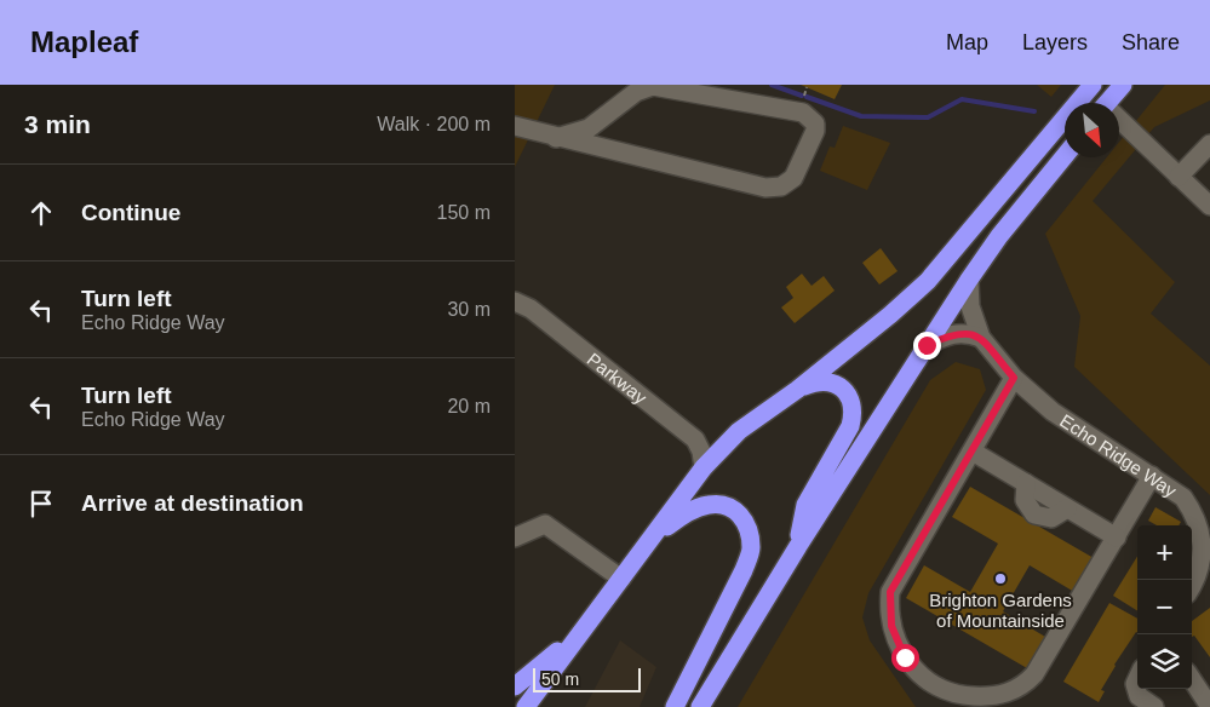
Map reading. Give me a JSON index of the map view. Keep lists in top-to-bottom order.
{
  "streets": {
    "street": ["Parkway", "Echo Ridge Way"]
  },
  "places": ["Brighton Gardens of Mountainside"],
  "scale_bar": "50 m",
  "north": "bottom right",
  "page": {
    "header": "Mapleaf",
    "nav": ["Map", "Layers", "Share"],
    "heading": ["3 min", "Walk · 200 m"],
    "list": [
      ["Continue", "150 m"],
      ["Turn left", "Echo Ridge Way", "30 m"],
      ["Turn left", "Echo Ridge Way", "20 m"],
      "Arrive at destination"
    ],
    "map_buttons": ["+", "−"],
    "scale": "50 m"
  }
}
